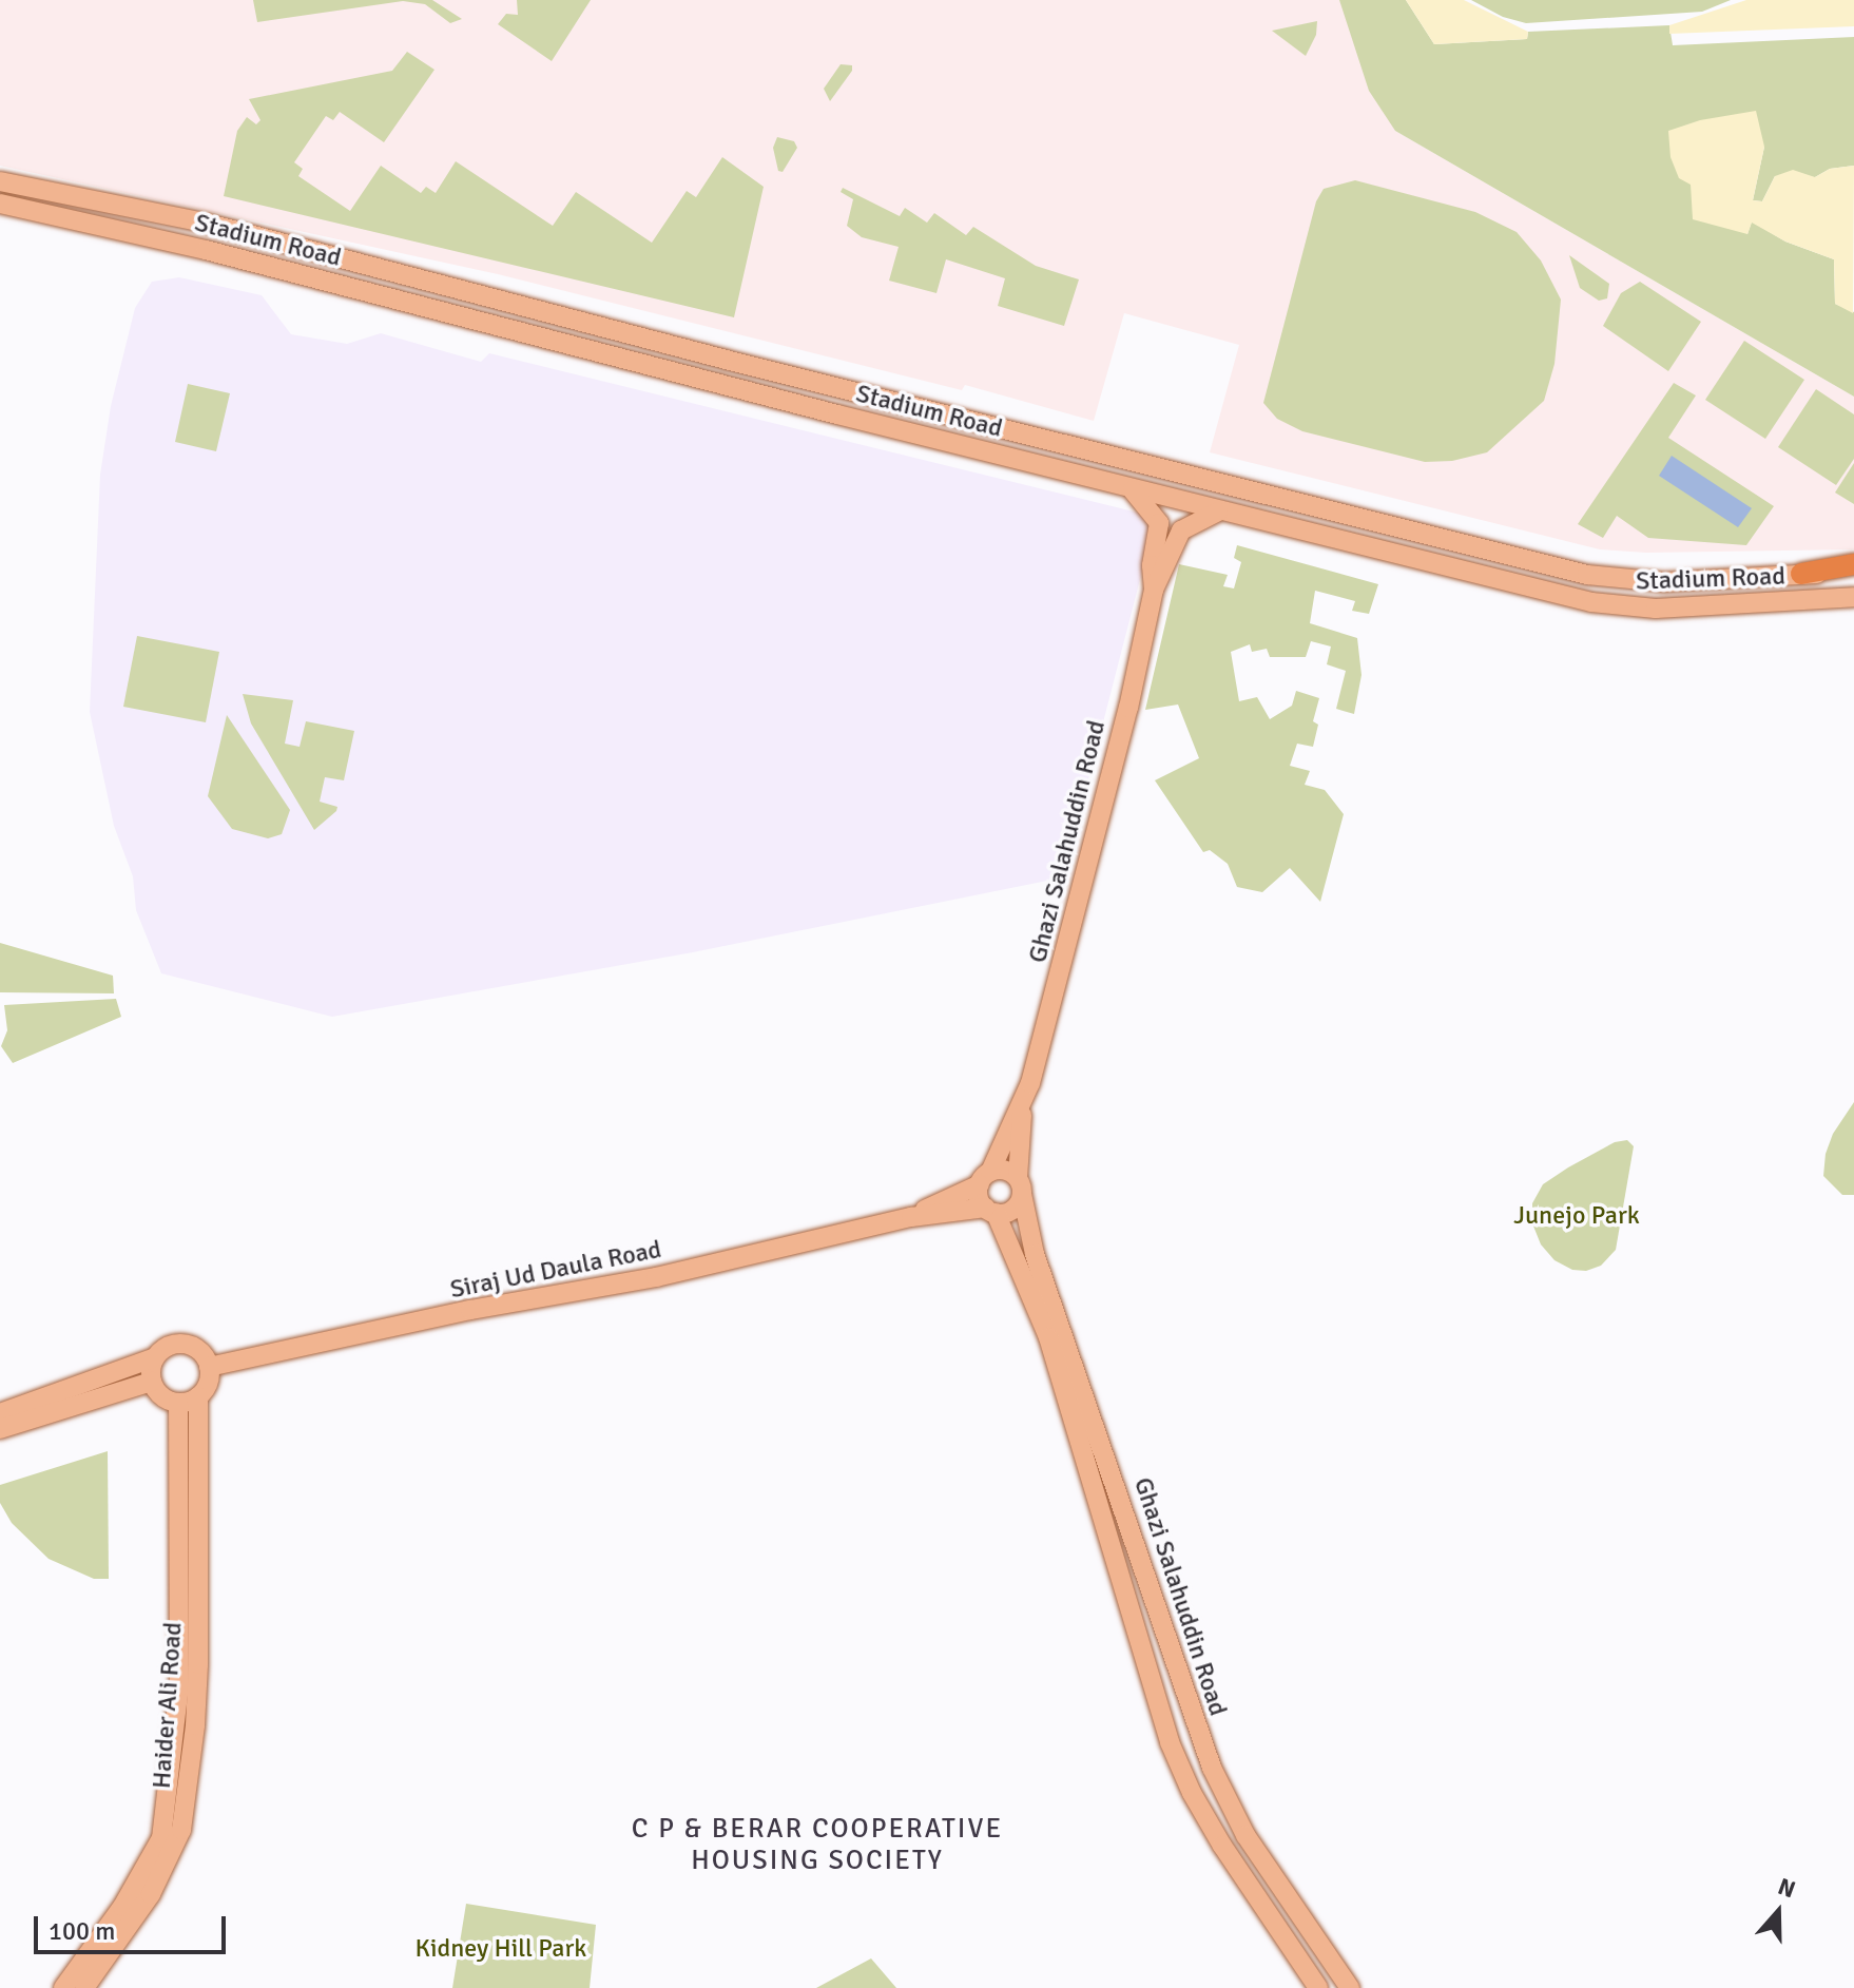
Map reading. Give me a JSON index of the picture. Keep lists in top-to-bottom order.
{
  "streets": {
    "main road": [
      "Stadium Road",
      "Ghazi Salahuddin Road",
      "Siraj Ud Daula Road",
      "Haider Ali Road"
    ]
  },
  "crossings": [
    ["Stadium Road", "Ghazi Salahuddin Road"],
    ["Ghazi Salahuddin Road", "Siraj Ud Daula Road"],
    ["Siraj Ud Daula Road", "Haider Ali Road"]
  ],
  "districts": ["C P & BERAR COOPERATIVE HOUSING SOCIETY"],
  "parks": ["Junejo Park", "Kidney Hill Park"],
  "scale_bar": "100 m",
  "north": "top"
}
